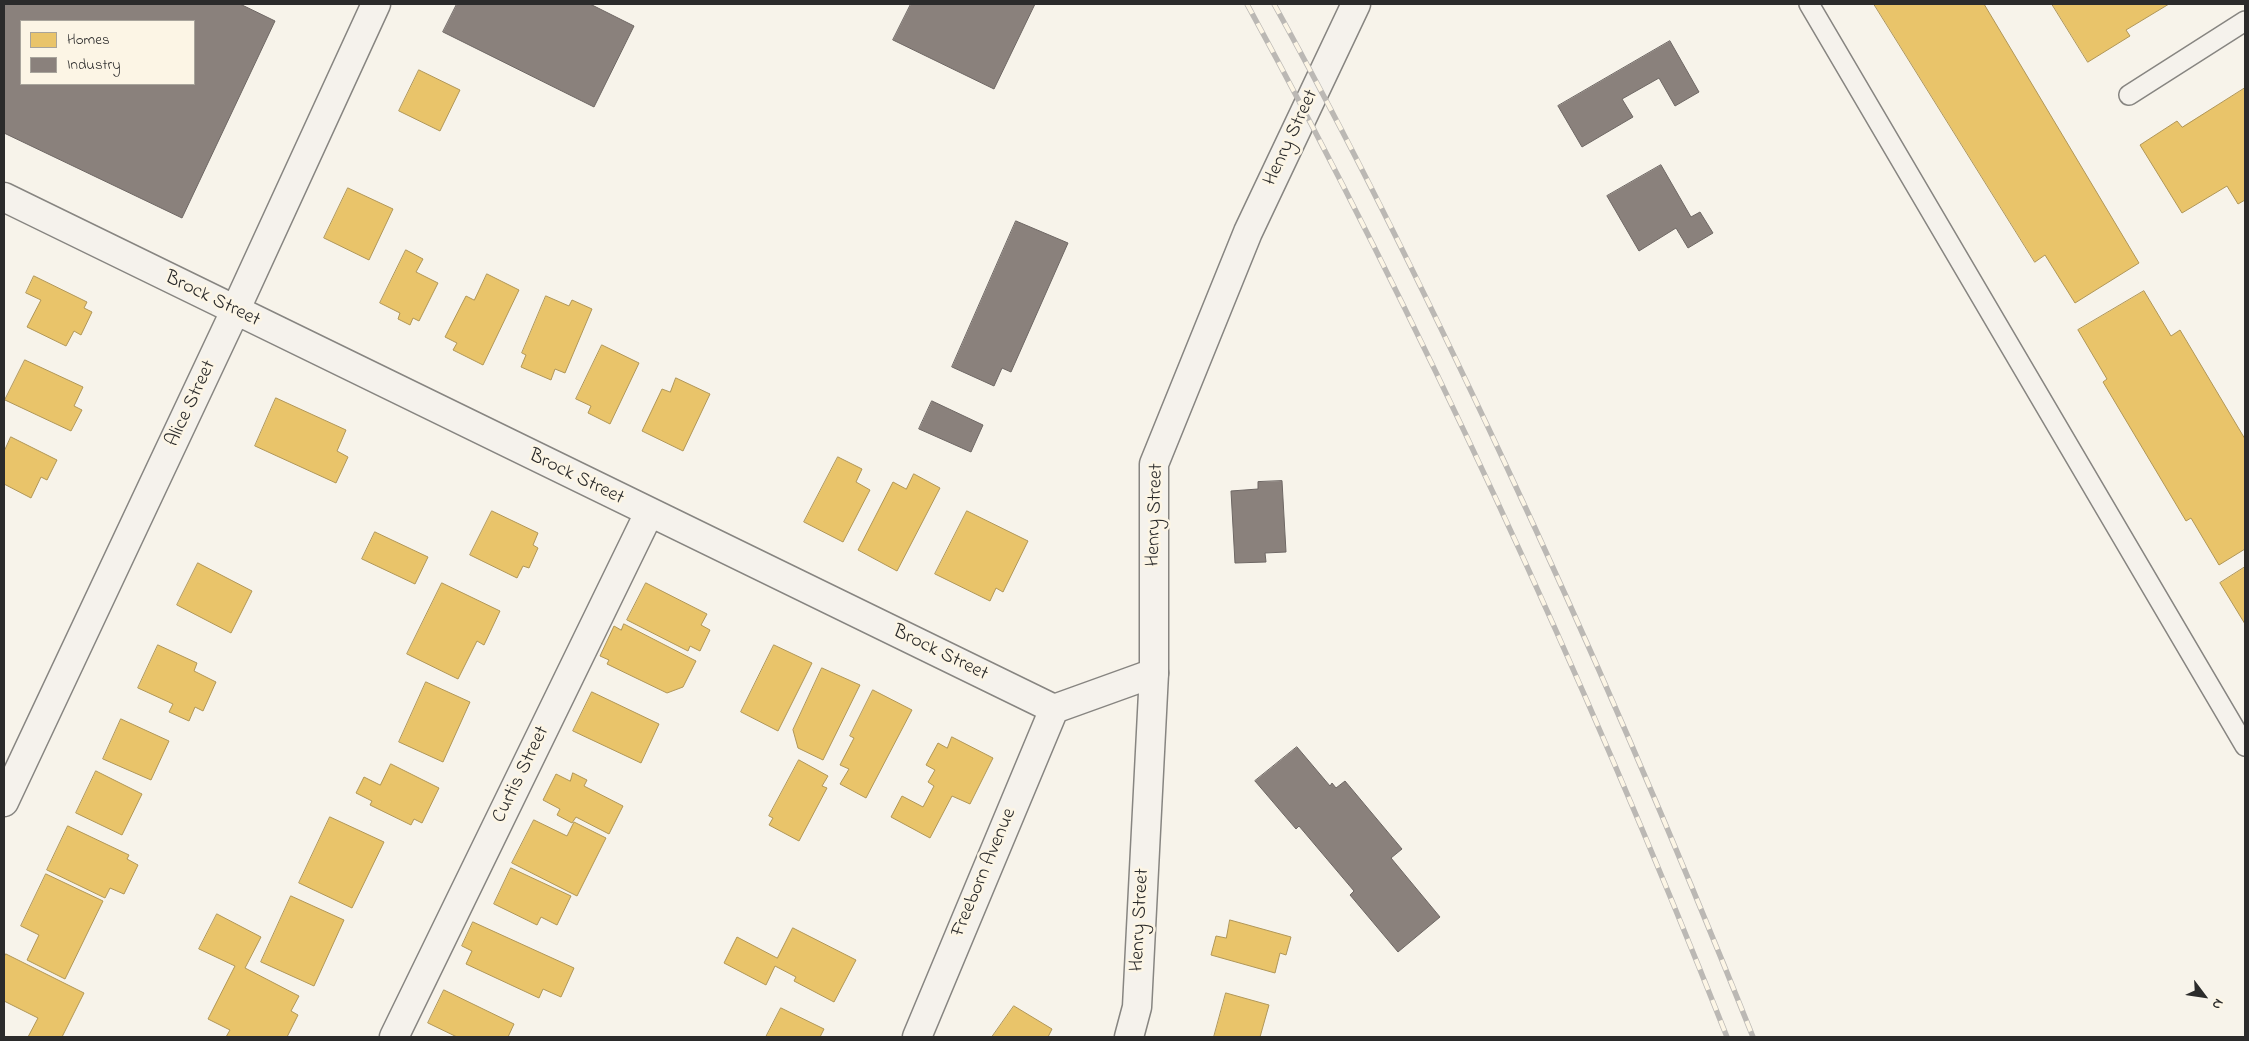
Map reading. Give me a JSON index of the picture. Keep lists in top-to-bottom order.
{
  "streets": {
    "street": [
      "Henry Street",
      "Brock Street",
      "Alice Street",
      "Curtis Street",
      "Freeborn Avenue"
    ]
  },
  "crossings": [
    ["Brock Street", "Alice Street"],
    ["Brock Street", "Curtis Street"],
    ["Brock Street", "Freeborn Avenue"]
  ],
  "legend": ["Homes", "Industry"],
  "north": "bottom right"
}
